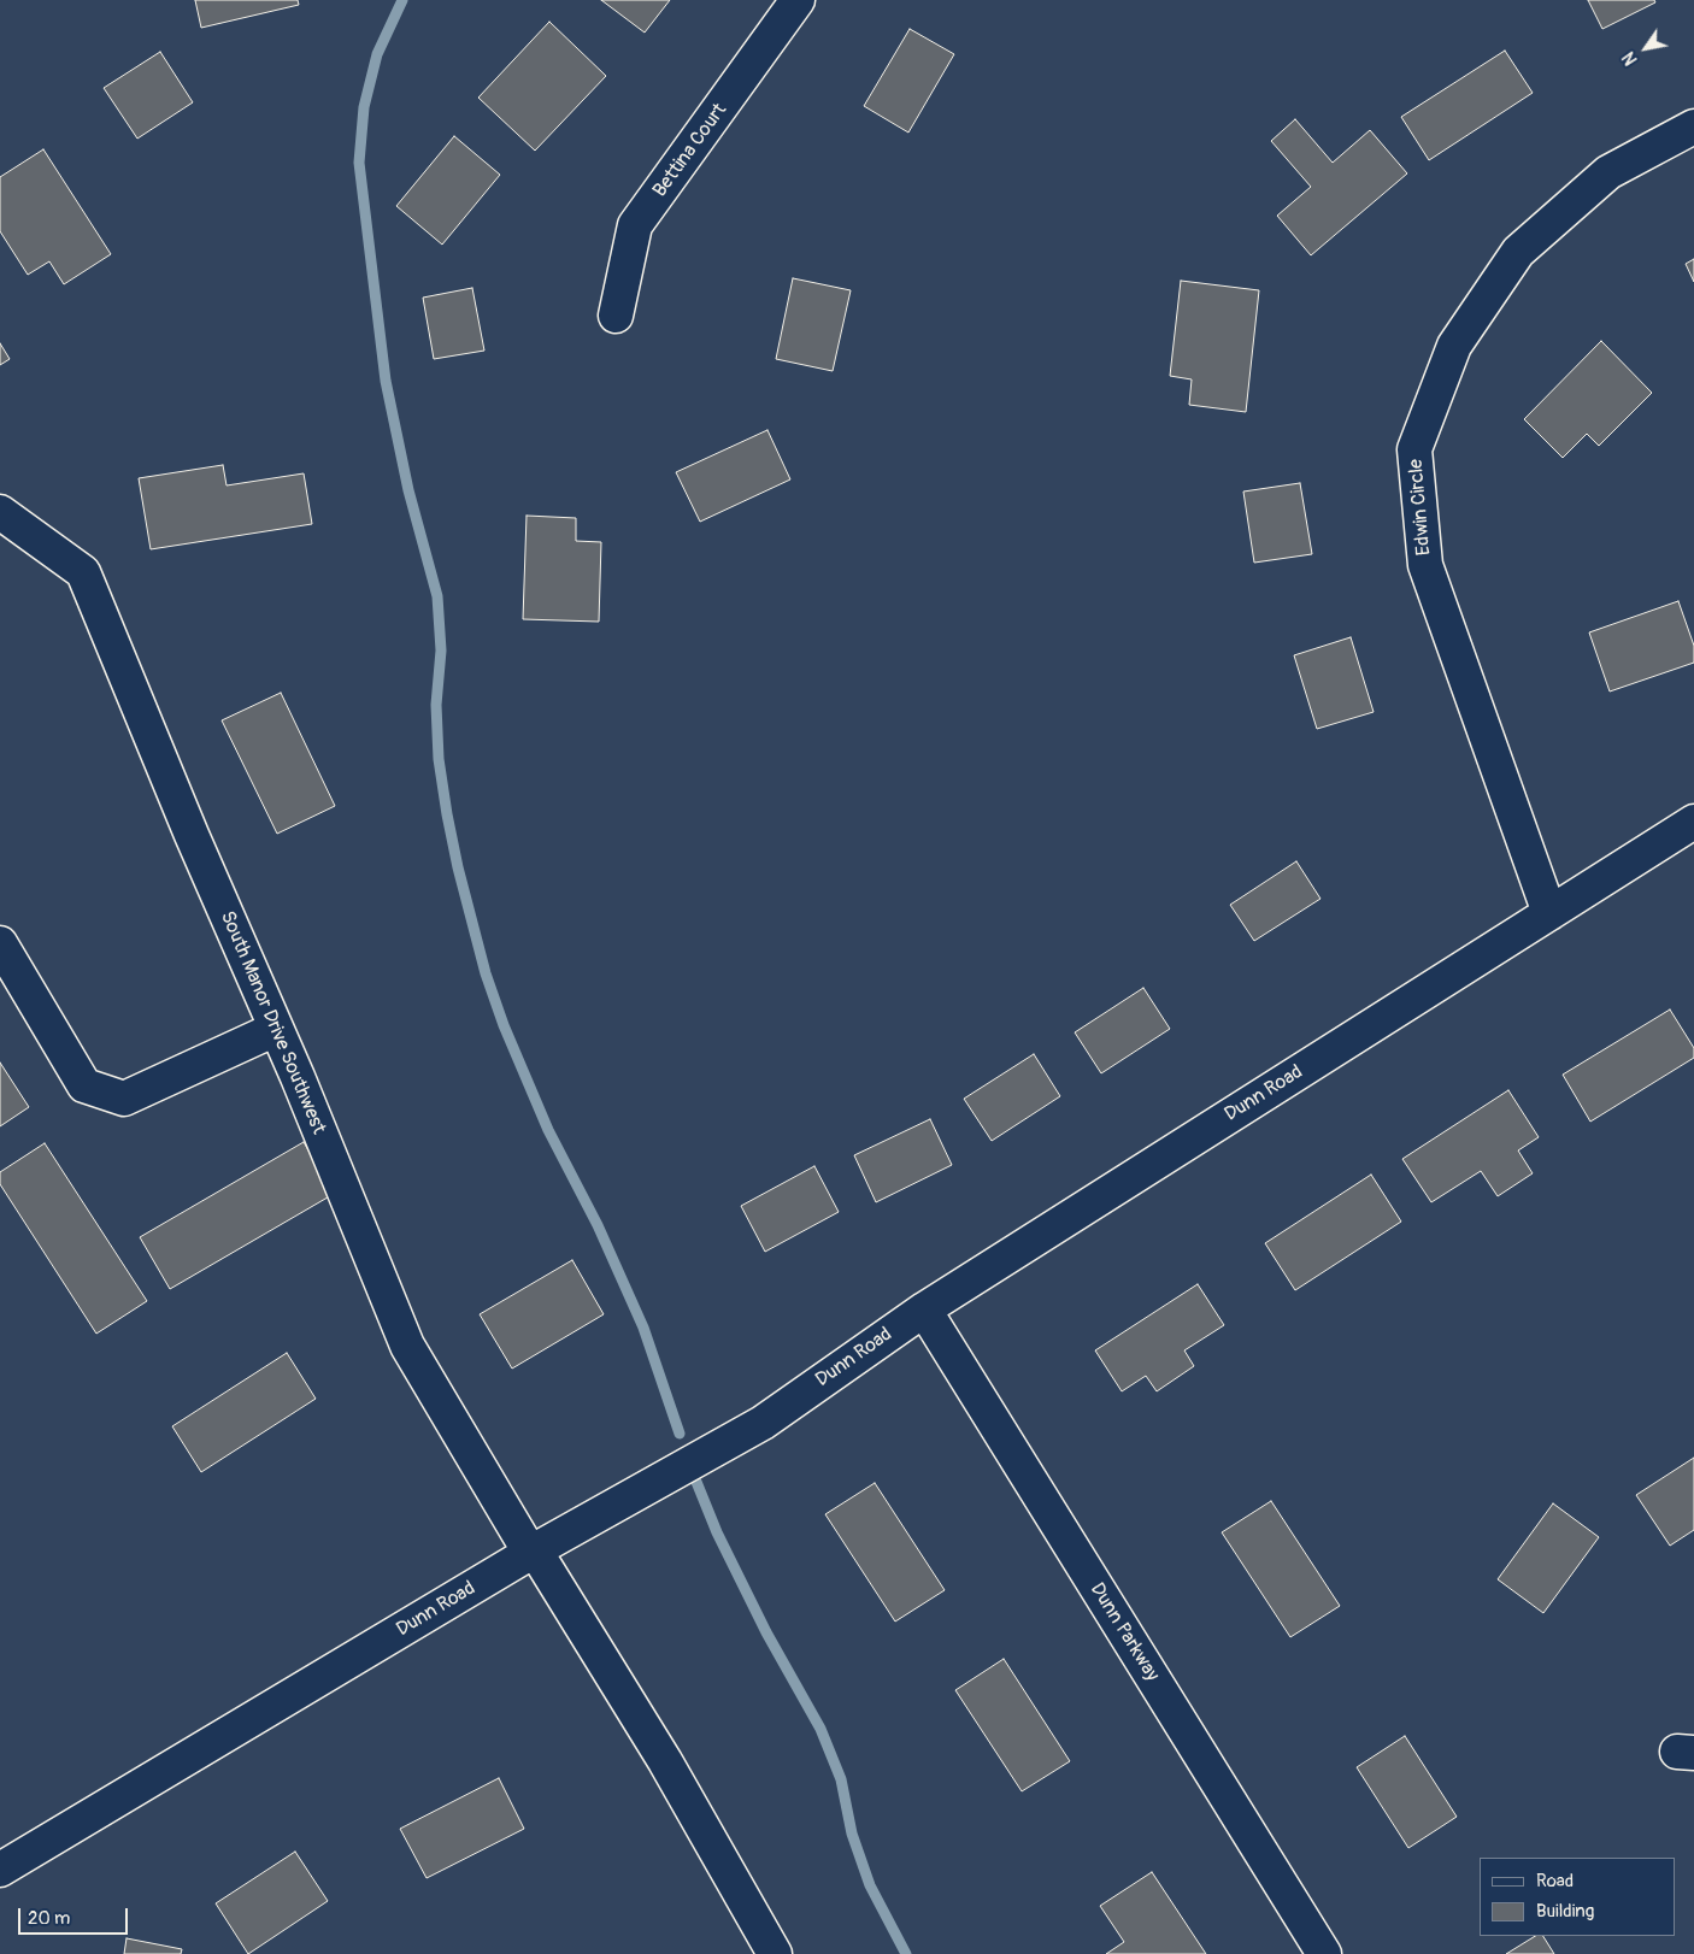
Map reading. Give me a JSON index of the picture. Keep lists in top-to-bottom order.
{
  "streets": {
    "street": [
      "Bettina Court",
      "Edwin Circle",
      "South Manor Drive Southwest",
      "Dunn Road",
      "Dunn Parkway"
    ]
  },
  "crossings": [
    ["Edwin Circle", "Dunn Road"],
    ["South Manor Drive Southwest", "Dunn Road"],
    ["Dunn Road", "Dunn Parkway"]
  ],
  "legend": ["Road", "Building"],
  "scale_bar": "20 m",
  "north": "bottom left"
}
